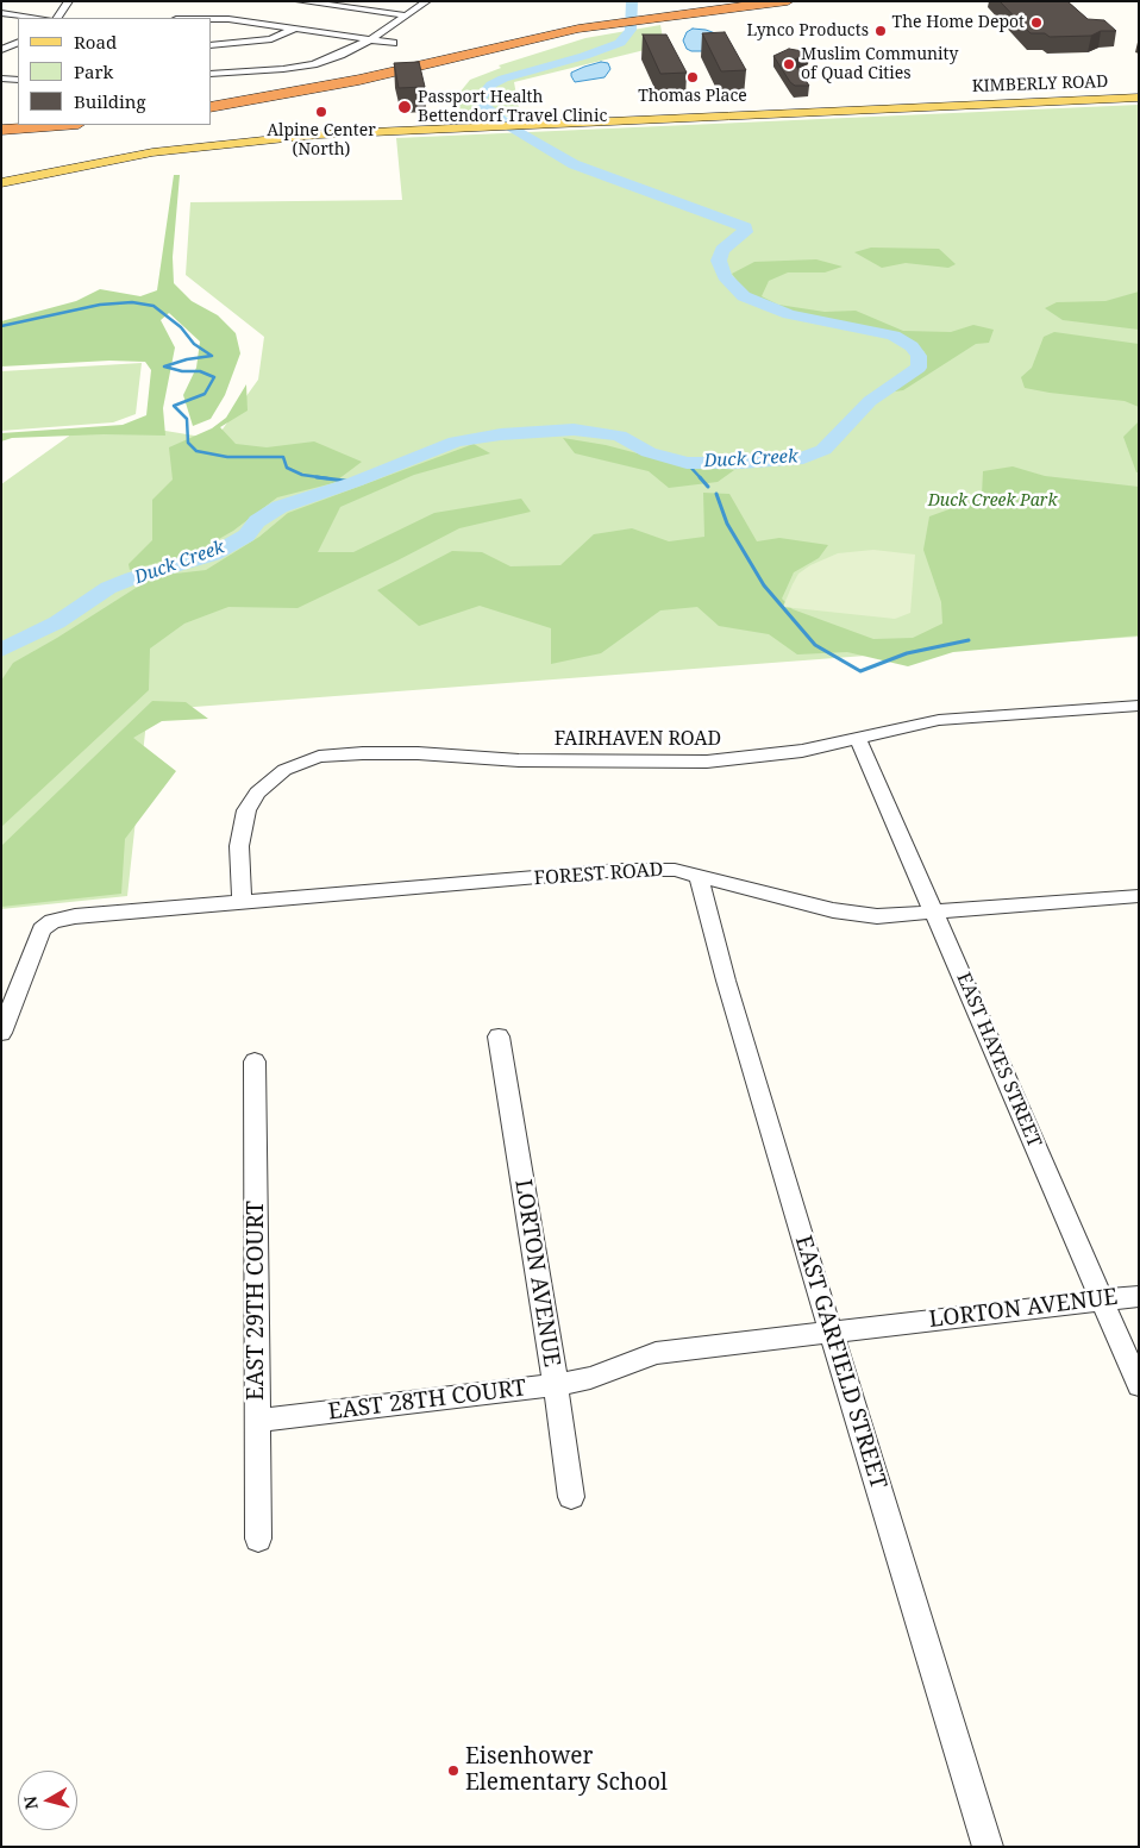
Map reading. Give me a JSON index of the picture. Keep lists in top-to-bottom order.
{
  "streets": {
    "main road": ["KIMBERLY ROAD"],
    "street": [
      "FAIRHAVEN ROAD",
      "FOREST ROAD",
      "EAST HAYES STREET",
      "LORTON AVENUE",
      "EAST 29TH COURT",
      "EAST GARFIELD STREET",
      "EAST 28TH COURT"
    ]
  },
  "crossings": [
    ["FAIRHAVEN ROAD", "FOREST ROAD"],
    ["FAIRHAVEN ROAD", "EAST HAYES STREET"],
    ["FOREST ROAD", "EAST HAYES STREET"],
    ["FOREST ROAD", "EAST GARFIELD STREET"],
    ["EAST HAYES STREET", "LORTON AVENUE"],
    ["LORTON AVENUE", "EAST GARFIELD STREET"],
    ["LORTON AVENUE", "EAST 28TH COURT"],
    ["EAST 29TH COURT", "EAST 28TH COURT"]
  ],
  "water": ["Duck Creek"],
  "parks": ["Duck Creek Park"],
  "places": [
    "The Home Depot",
    "Lynco Products",
    "Muslim Community of Quad Cities",
    "Thomas Place",
    "Passport Health Bettendorf Travel Clinic",
    "Alpine Center (North)",
    "Eisenhower Elementary School"
  ],
  "legend": ["Road", "Park", "Building"],
  "north": "left"
}
